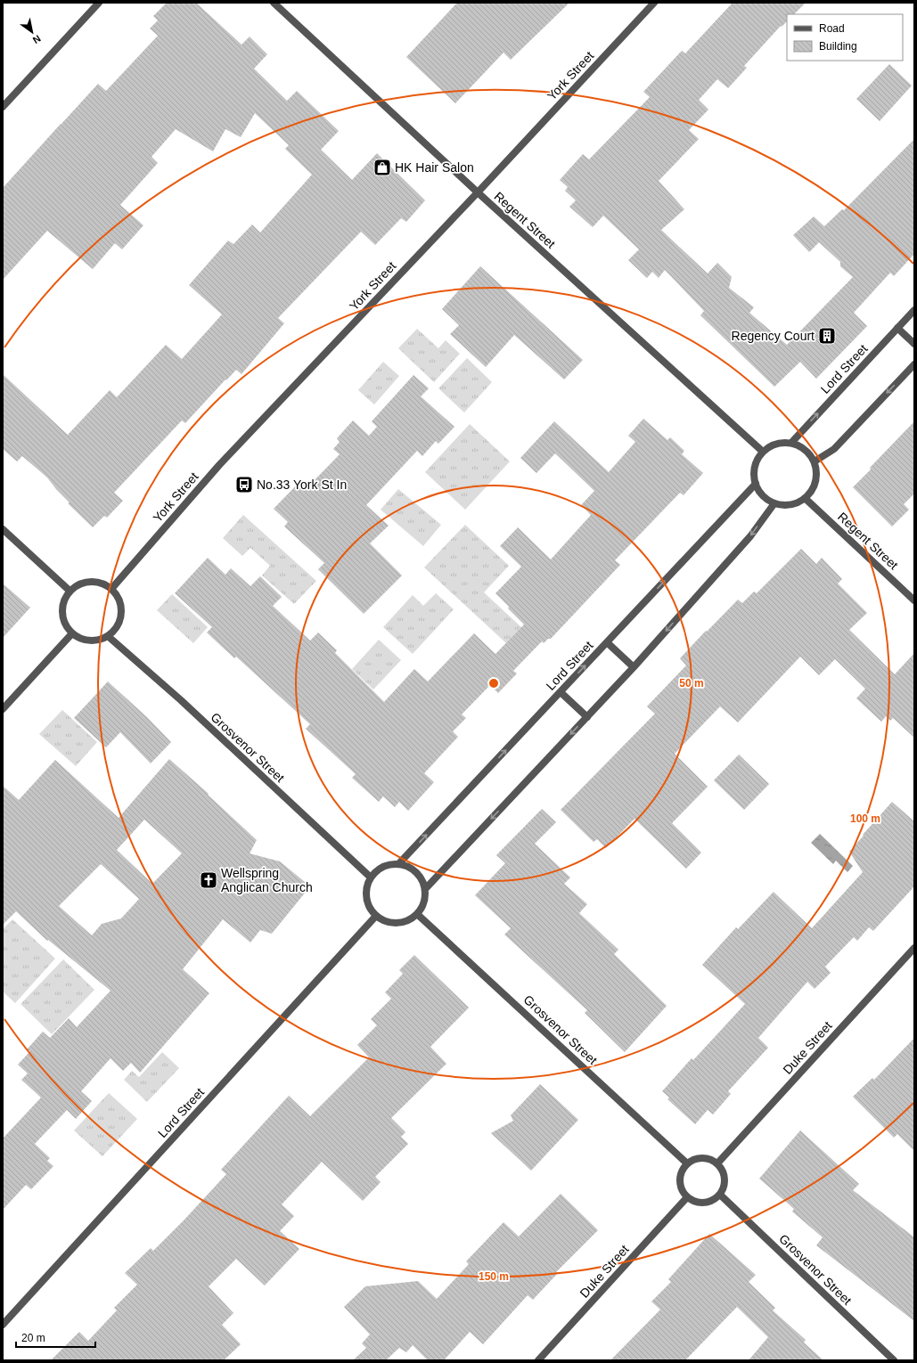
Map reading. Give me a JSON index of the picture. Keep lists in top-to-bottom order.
{
  "streets": {
    "street": [
      "York Street",
      "Regent Street",
      "Lord Street",
      "Grosvenor Street",
      "Duke Street"
    ]
  },
  "crossings": [
    ["York Street", "Regent Street"],
    ["York Street", "Grosvenor Street"],
    ["Regent Street", "Lord Street"],
    ["Lord Street", "Grosvenor Street"],
    ["Grosvenor Street", "Duke Street"]
  ],
  "places": {
    "shop": ["HK Hair Salon"],
    "building": ["Regency Court"],
    "bus stop": ["No.33 York St In"],
    "church": ["Wellspring Anglican Church"]
  },
  "legend": ["Road", "Building"],
  "scale_bar": "20 m",
  "north": "bottom right",
  "rings": ["50 m", "100 m", "150 m"]
}
